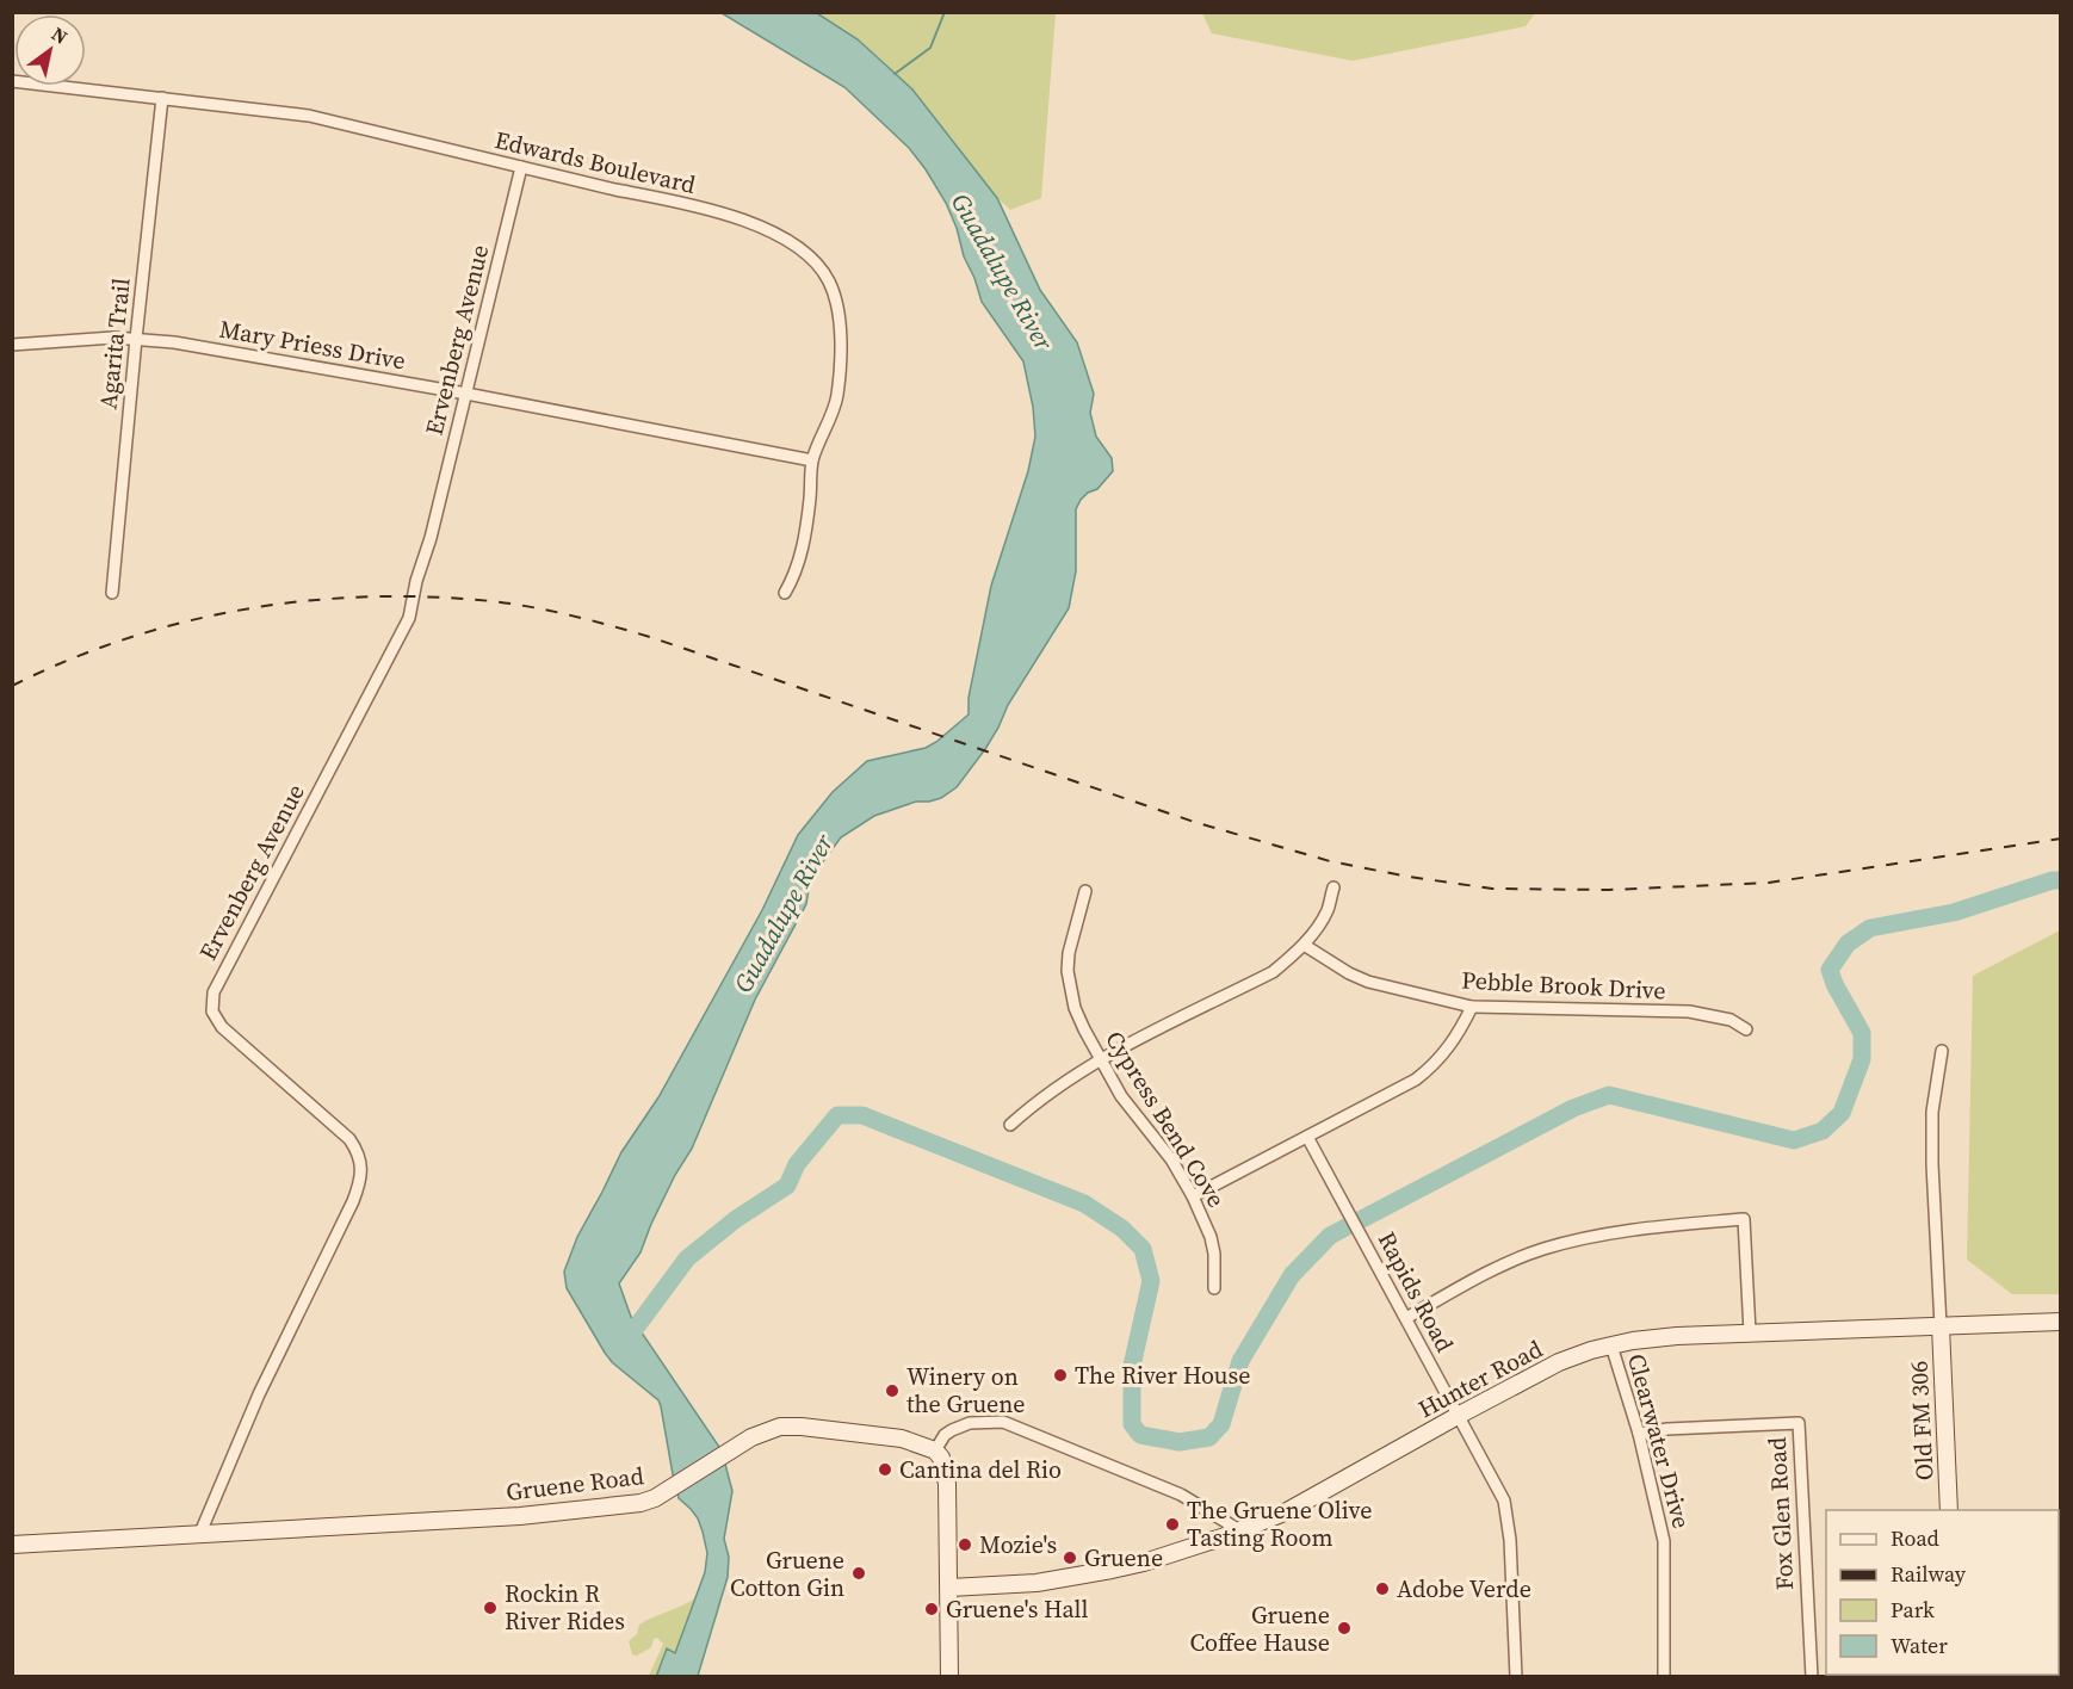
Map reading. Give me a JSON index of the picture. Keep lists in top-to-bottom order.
{
  "streets": {
    "street": [
      "Edwards Boulevard",
      "Ervenberg Avenue",
      "Agarita Trail",
      "Mary Priess Drive",
      "Pebble Brook Drive",
      "Cypress Bend Cove",
      "Rapids Road",
      "Hunter Road",
      "Old FM 306",
      "Clearwater Drive",
      "Gruene Road",
      "Fox Glen Road"
    ]
  },
  "crossings": [
    ["Edwards Boulevard", "Ervenberg Avenue"],
    ["Edwards Boulevard", "Agarita Trail"],
    ["Edwards Boulevard", "Mary Priess Drive"],
    ["Ervenberg Avenue", "Mary Priess Drive"],
    ["Ervenberg Avenue", "Gruene Road"],
    ["Agarita Trail", "Mary Priess Drive"],
    ["Rapids Road", "Hunter Road"],
    ["Hunter Road", "Old FM 306"],
    ["Hunter Road", "Clearwater Drive"],
    ["Clearwater Drive", "Fox Glen Road"]
  ],
  "water": ["Guadalupe River"],
  "places": [
    "The River House",
    "Winery on the Gruene",
    "Cantina del Rio",
    "The Gruene Olive Tasting Room",
    "Mozie's",
    "Gruene",
    "Gruene Cotton Gin",
    "Adobe Verde",
    "Rockin R River Rides",
    "Gruene's Hall",
    "Gruene Coffee Hause"
  ],
  "legend": [
    "Road",
    "Railway",
    "Park",
    "Water"
  ],
  "north": "top right"
}
